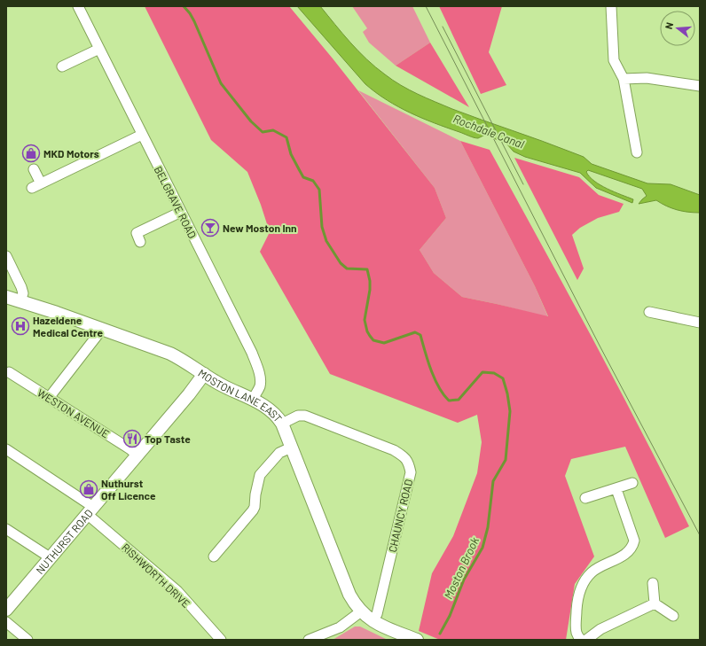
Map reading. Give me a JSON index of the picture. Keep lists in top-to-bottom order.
{
  "streets": {
    "street": [
      "BELGRAVE ROAD",
      "MOSTON LANE EAST",
      "WESTON AVENUE",
      "CHAUNCY ROAD",
      "NUTHURST ROAD",
      "RISHWORTH DRIVE"
    ]
  },
  "crossings": [
    ["BELGRAVE ROAD", "MOSTON LANE EAST"],
    ["MOSTON LANE EAST", "CHAUNCY ROAD"],
    ["MOSTON LANE EAST", "NUTHURST ROAD"],
    ["WESTON AVENUE", "NUTHURST ROAD"],
    ["NUTHURST ROAD", "RISHWORTH DRIVE"]
  ],
  "water": ["Rochdale Canal", "Moston Brook"],
  "places": {
    "shop": ["MKD Motors", "Nuthurst Off Licence"],
    "bar": ["New Moston Inn"],
    "hospital": ["Hazeldene Medical Centre"],
    "restaurant": ["Top Taste"]
  },
  "north": "left"
}
